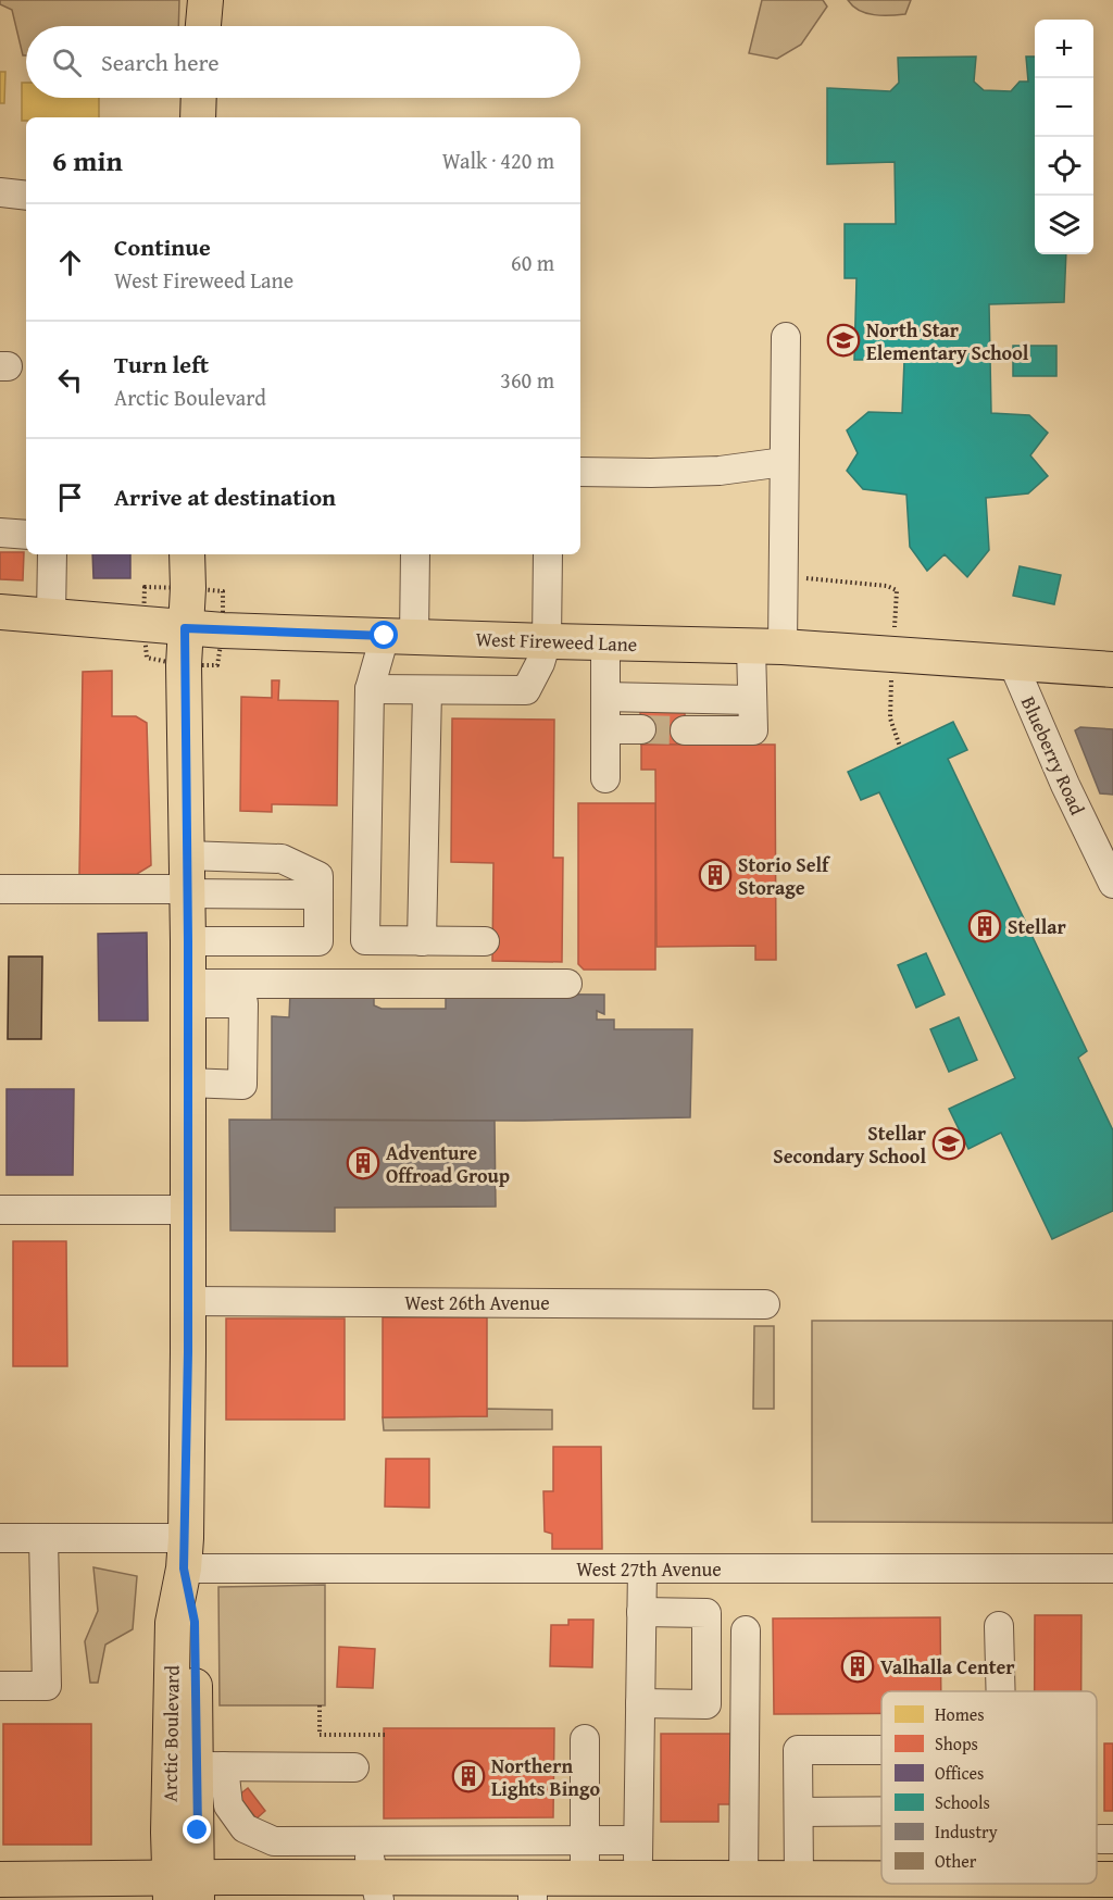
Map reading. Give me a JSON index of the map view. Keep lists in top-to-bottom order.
{
  "streets": {
    "main road": ["West Fireweed Lane", "Arctic Boulevard"],
    "street": ["Blueberry Road", "West 26th Avenue", "West 27th Avenue"]
  },
  "crossings": [
    ["West Fireweed Lane", "Blueberry Road"],
    ["West Fireweed Lane", "Arctic Boulevard"],
    ["West 26th Avenue", "Arctic Boulevard"],
    ["West 27th Avenue", "Arctic Boulevard"]
  ],
  "places": {
    "school or university": ["North Star Elementary School", "Stellar Secondary School"],
    "building": [
      "Storio Self Storage",
      "Stellar",
      "Adventure Offroad Group",
      "Valhalla Center",
      "Northern Lights Bingo"
    ]
  },
  "legend": [
    "Homes",
    "Shops",
    "Offices",
    "Schools",
    "Industry",
    "Other"
  ],
  "page": {
    "map_buttons": ["+", "−"],
    "search": "Search here",
    "heading": ["6 min", "Walk · 420 m"],
    "list": [
      ["Continue", "West Fireweed Lane", "60 m"],
      ["Turn left", "Arctic Boulevard", "360 m"],
      "Arrive at destination"
    ]
  }
}
